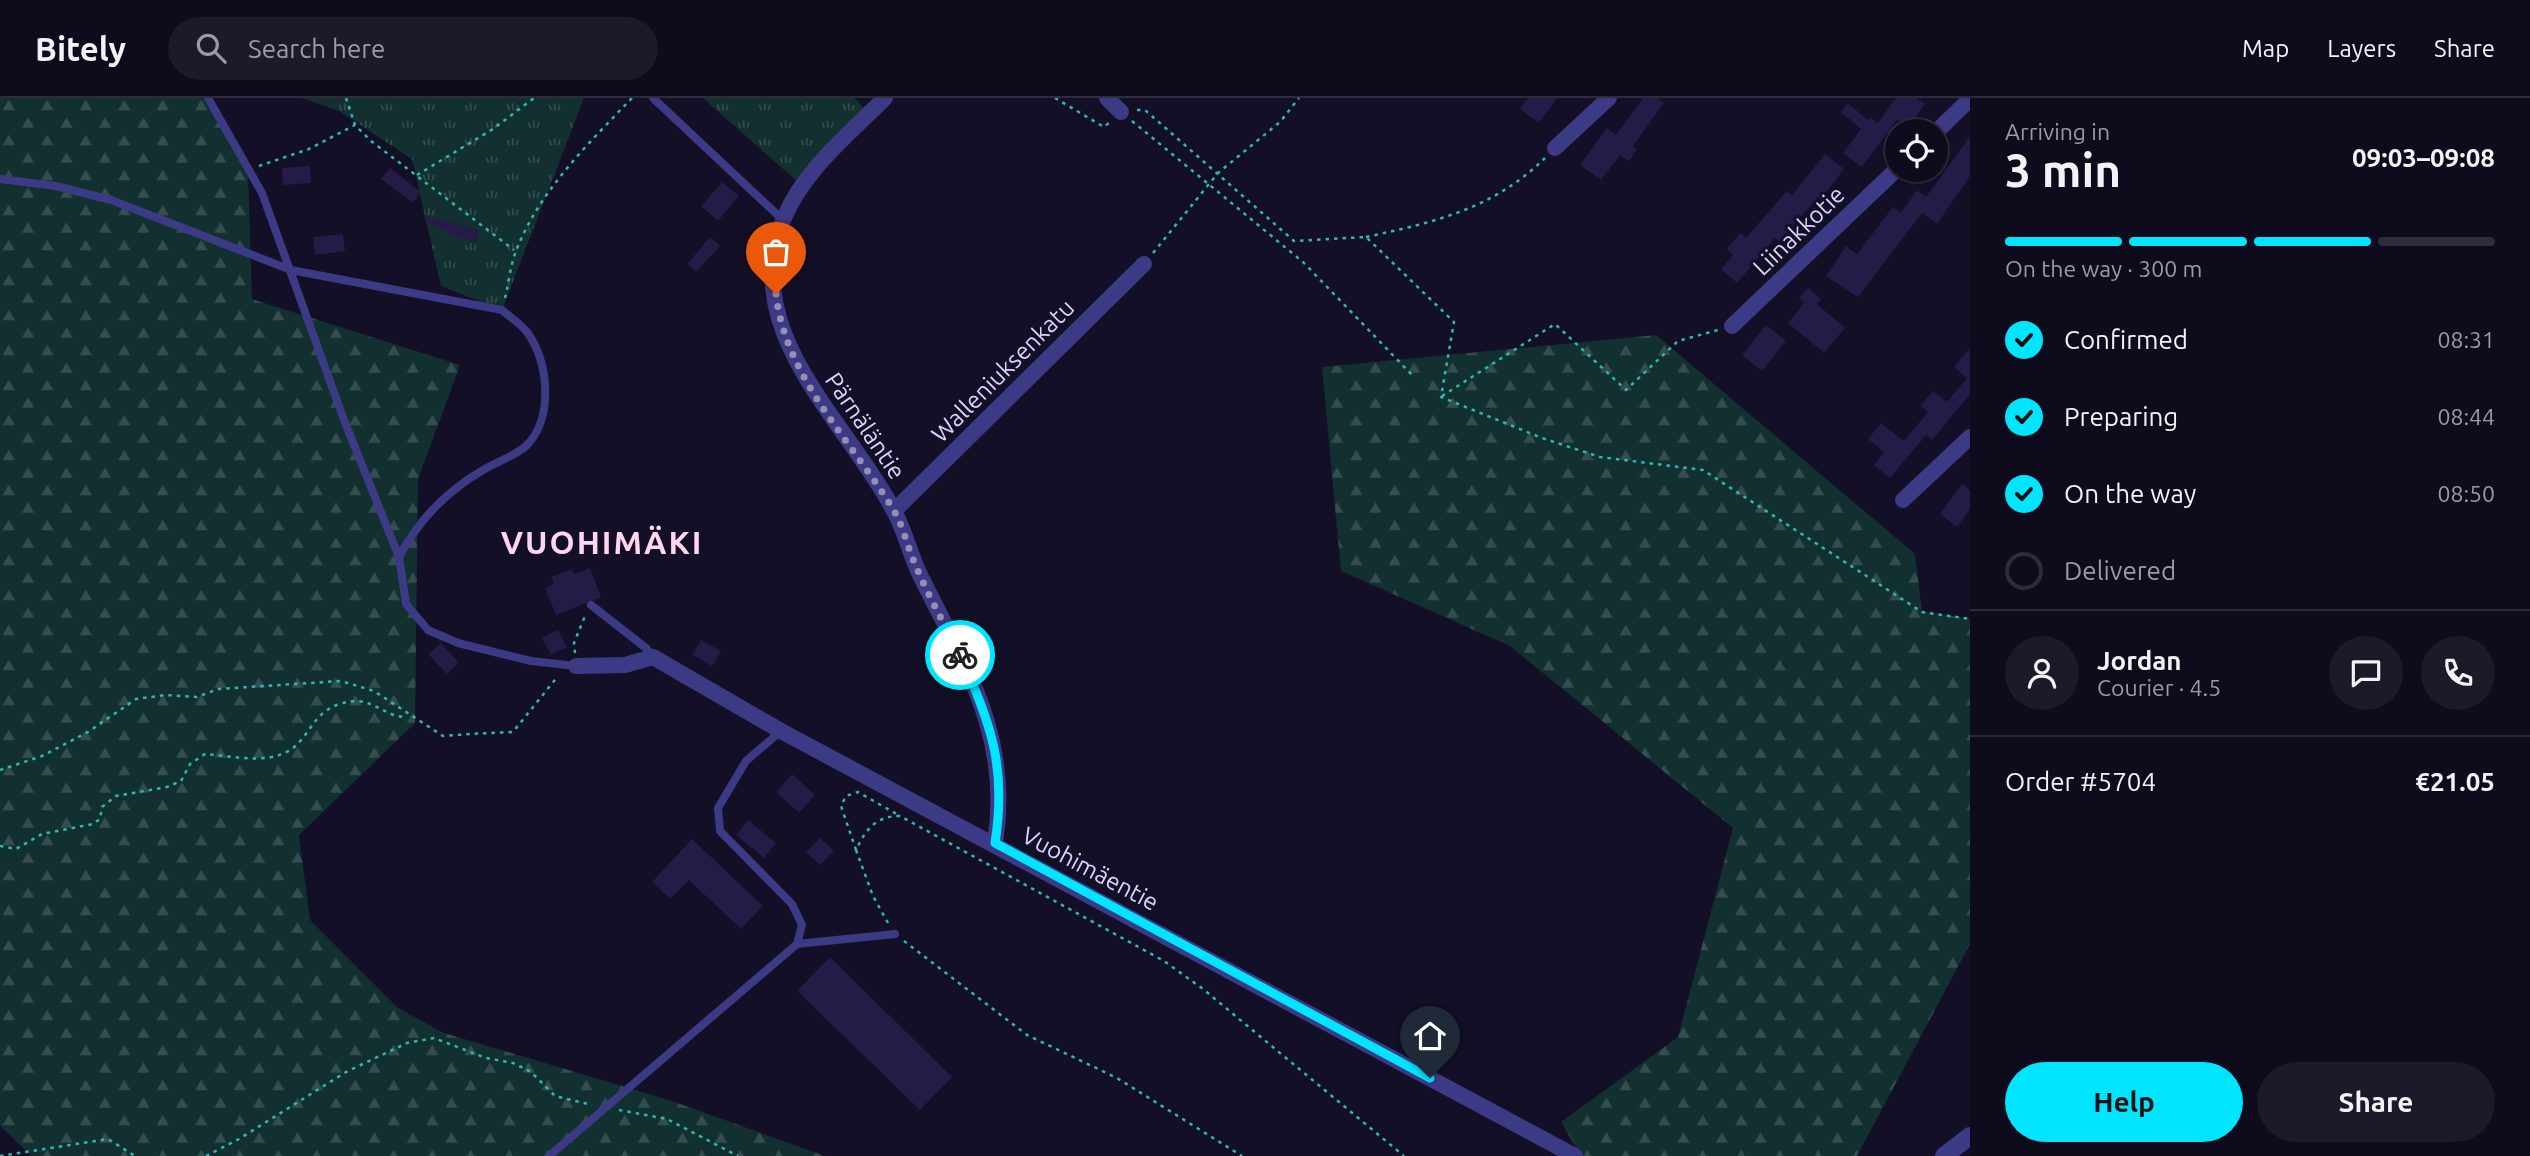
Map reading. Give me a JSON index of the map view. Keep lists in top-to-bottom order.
{
  "streets": {
    "street": [
      "Liinakkotie",
      "Walleniuksenkatu",
      "Pärnäläntie",
      "Vuohimäentie"
    ]
  },
  "crossings": [
    ["Walleniuksenkatu", "Pärnäläntie"],
    ["Pärnäläntie", "Vuohimäentie"]
  ],
  "districts": ["VUOHIMÄKI"],
  "page": {
    "header": "Bitely",
    "search": "Search here",
    "nav": ["Map", "Layers", "Share"],
    "heading": ["3 min", "Arriving in", "09:03–09:08"],
    "panel": [
      "Jordan",
      "Courier · 4.5",
      "Order #5704",
      "€21.05"
    ],
    "bar": "On the way · 300 m",
    "list": [
      ["Confirmed", "08:31"],
      ["Preparing", "08:44"],
      ["On the way", "08:50"],
      "Delivered"
    ],
    "buttons": ["Help", "Share"]
  }
}
